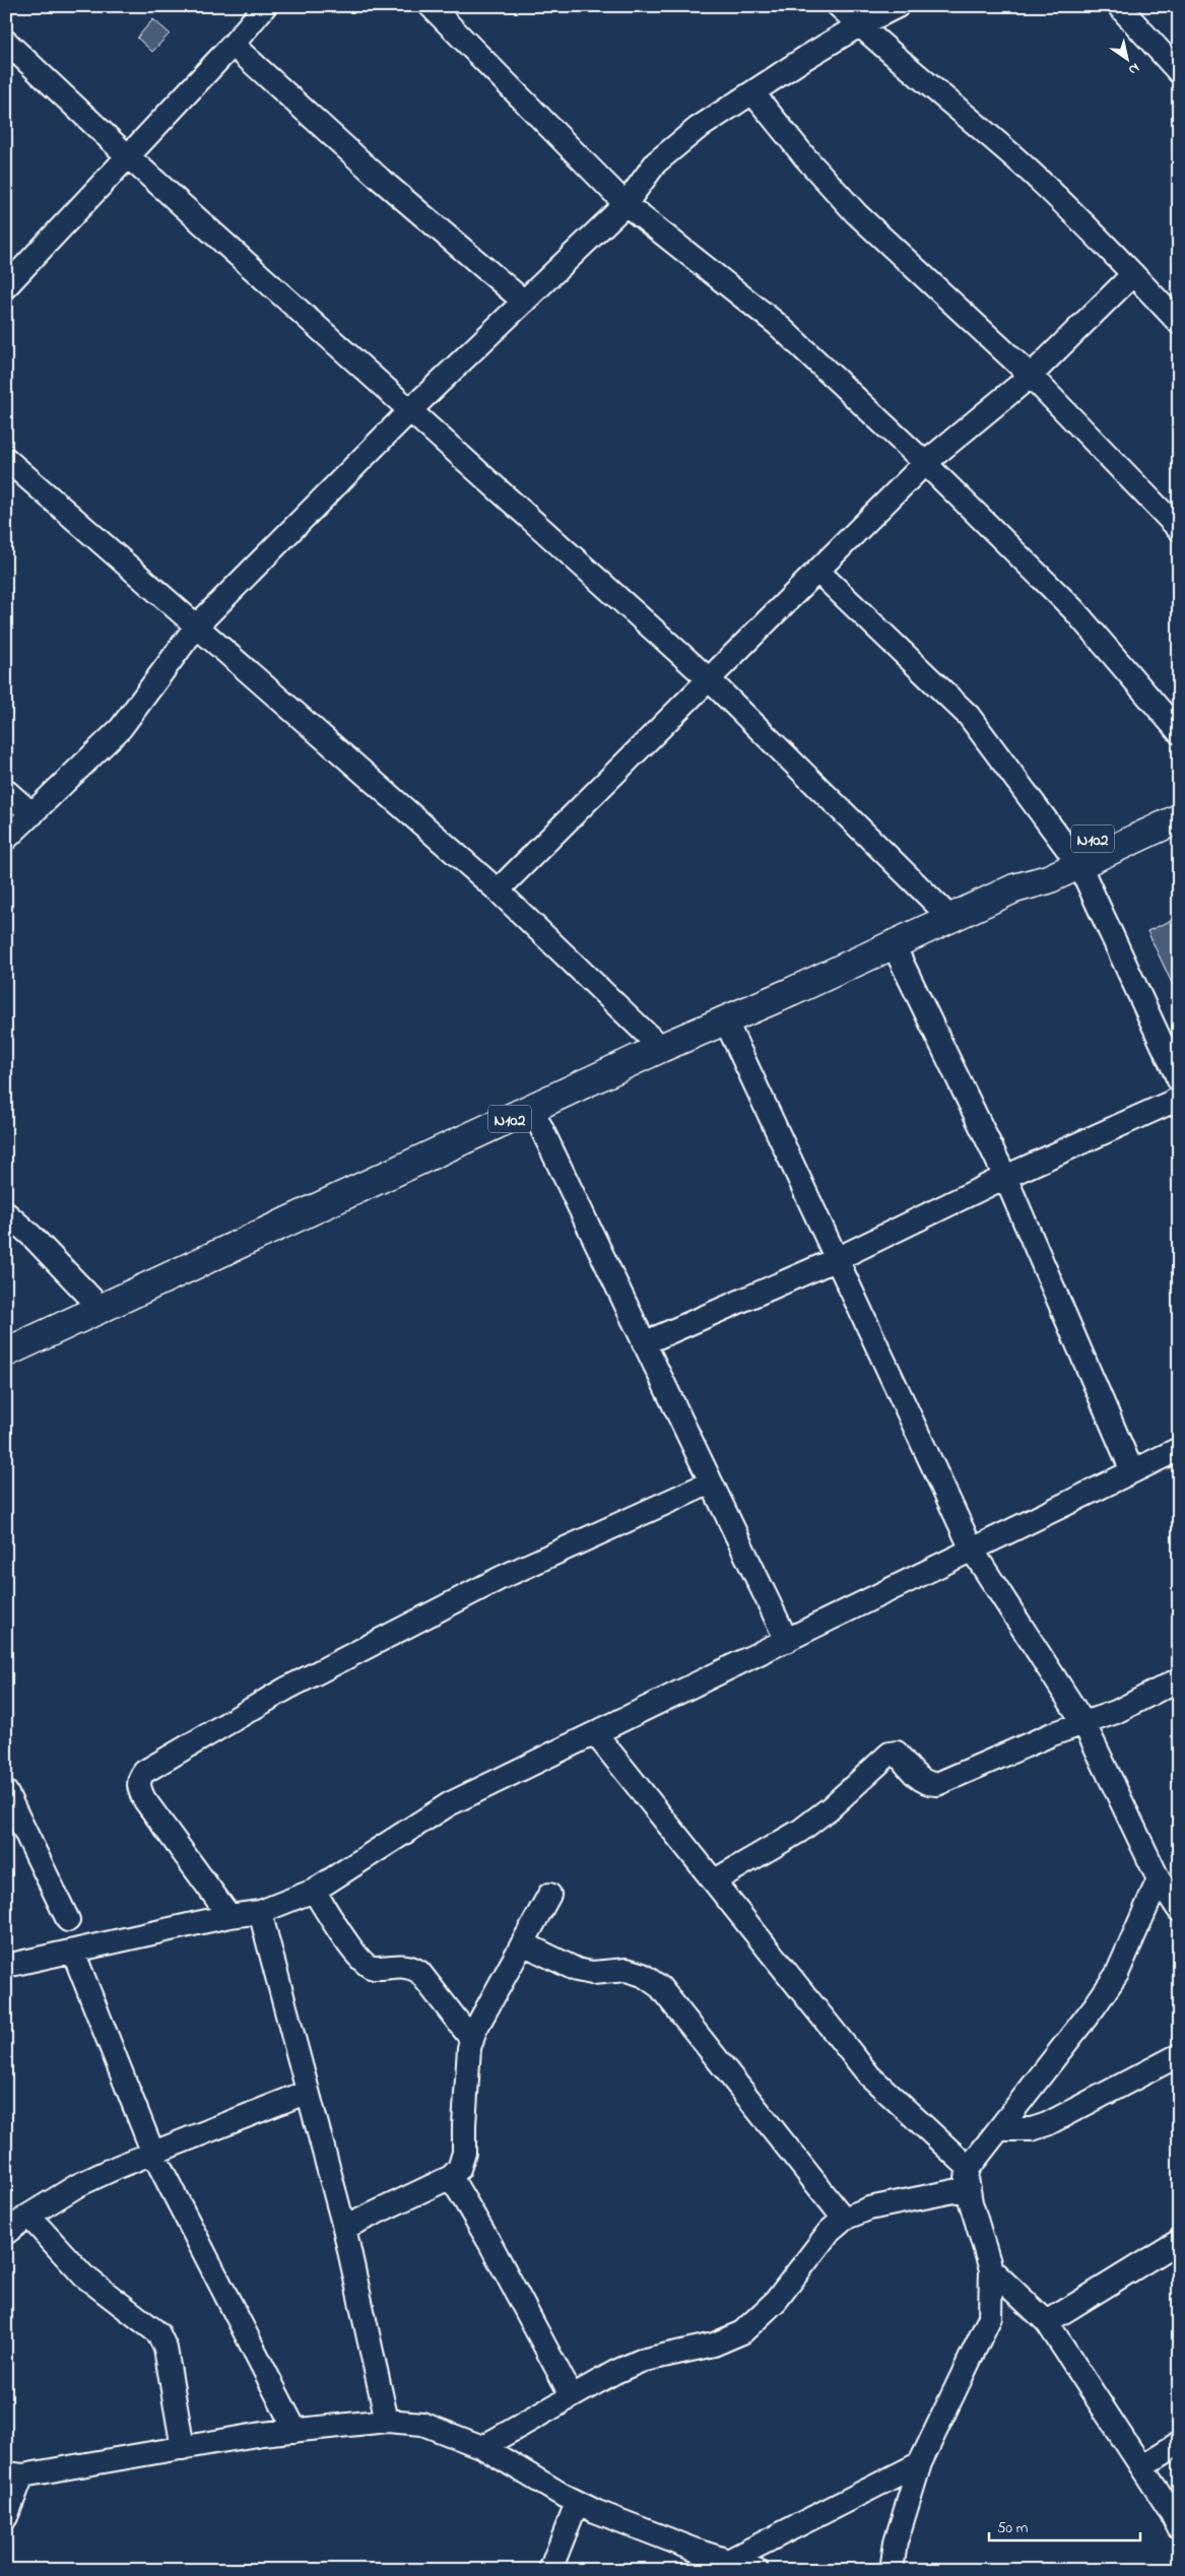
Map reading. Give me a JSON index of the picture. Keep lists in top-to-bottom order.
{
  "streets": {
    "main road": ["N102"]
  },
  "scale_bar": "50 m",
  "north": "bottom right"
}
